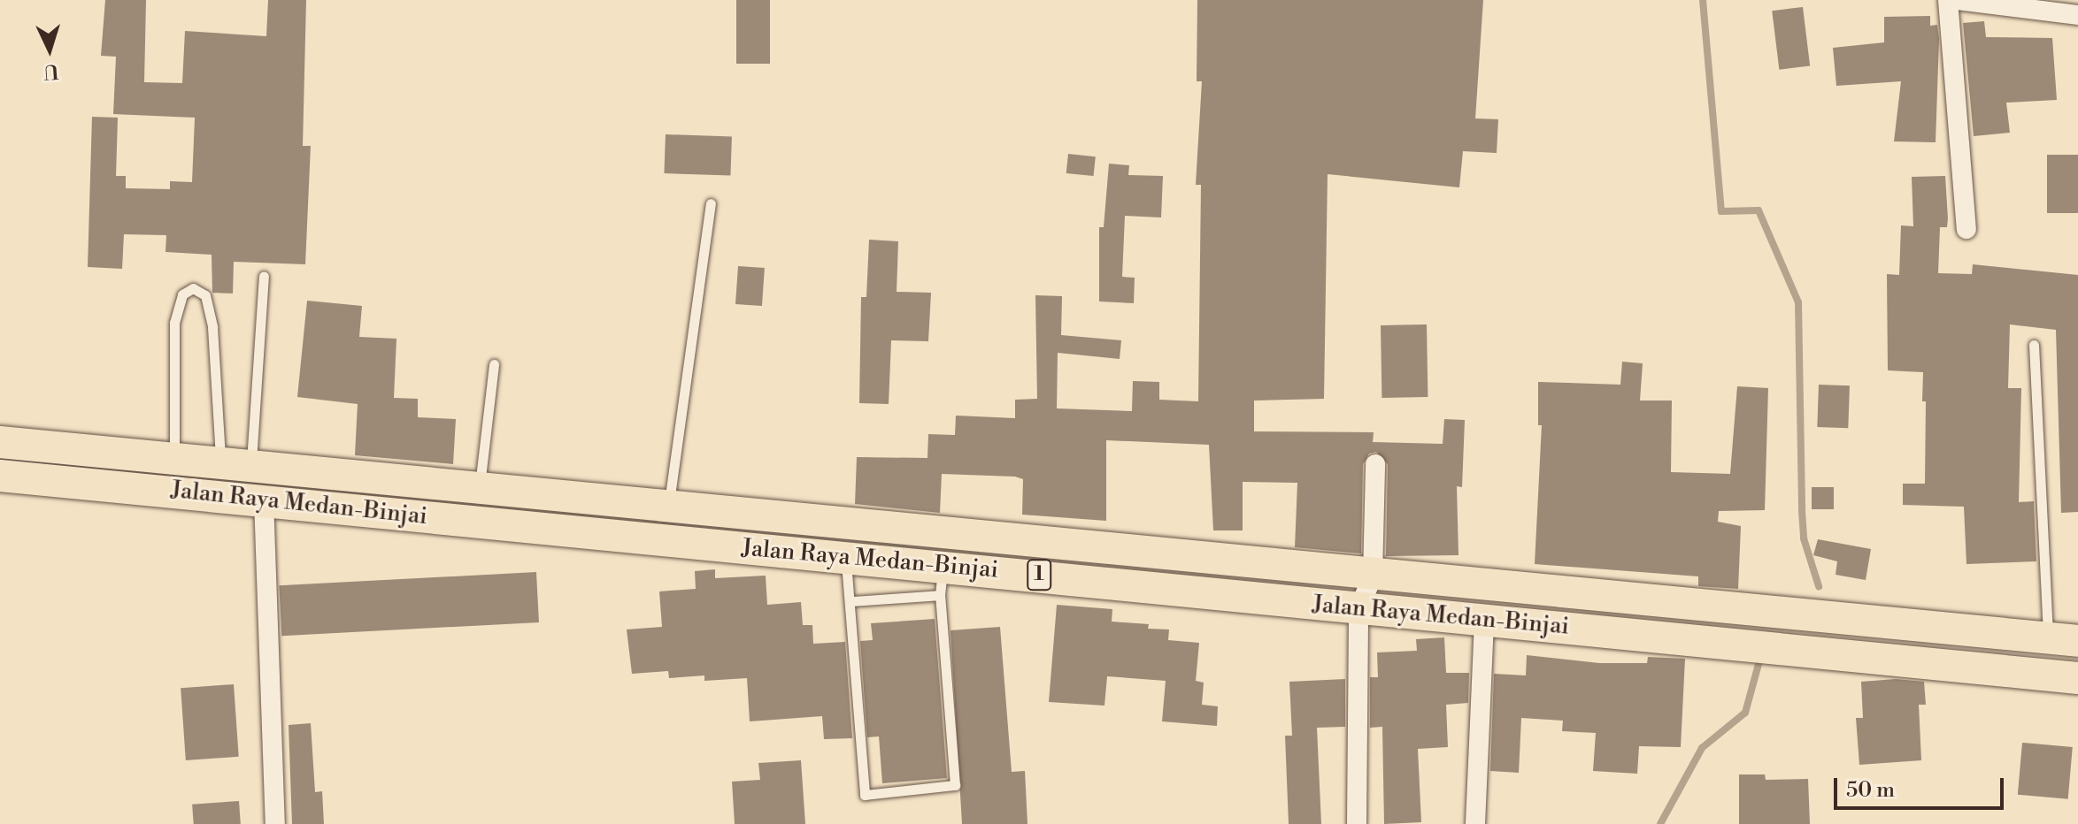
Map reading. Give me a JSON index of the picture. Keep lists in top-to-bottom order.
{
  "streets": {
    "main road": ["Jalan Raya Medan-Binjai", "1"]
  },
  "scale_bar": "50 m",
  "north": "bottom"
}
